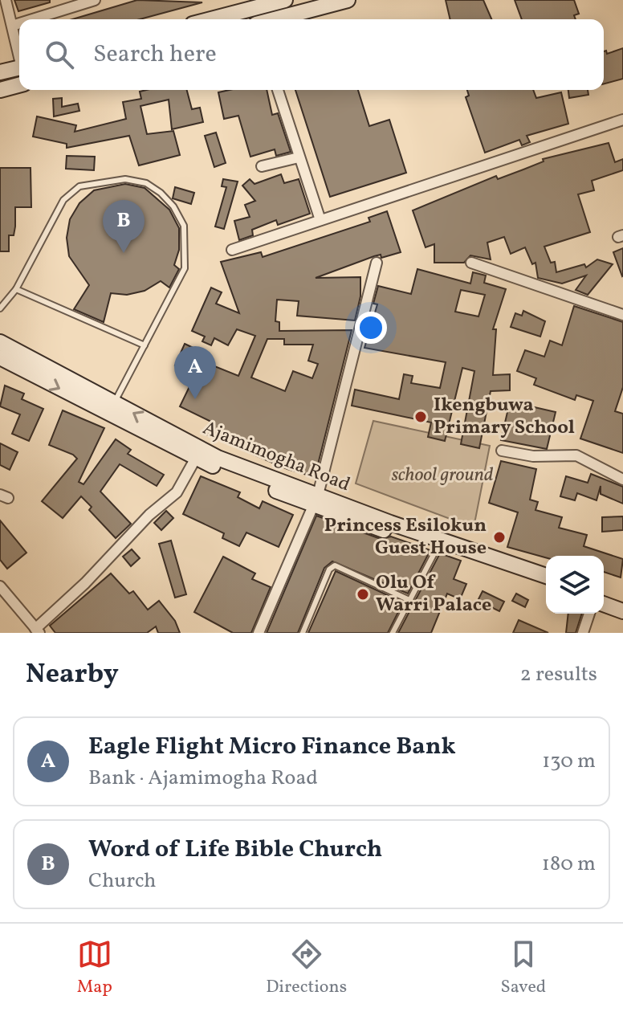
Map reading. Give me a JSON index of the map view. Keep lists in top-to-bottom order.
{
  "streets": {
    "main road": ["Ajamimogha Road"]
  },
  "parks": ["school ground"],
  "places": ["Ikengbuwa Primary School", "Princess Esilokun Guest House", "Olu Of Warri Palace"],
  "page": {
    "search": "Search here",
    "pins": ["B", "A"],
    "heading": ["Nearby", "2 results"],
    "list": [
      {
        "mark": "A",
        "name": "Eagle Flight Micro Finance Bank",
        "note": "Bank · Ajamimogha Road",
        "value": "130 m"
      },
      {
        "mark": "B",
        "name": "Word of Life Bible Church",
        "note": "Church",
        "value": "180 m"
      }
    ],
    "nav": ["Map", "Directions", "Saved"]
  }
}
